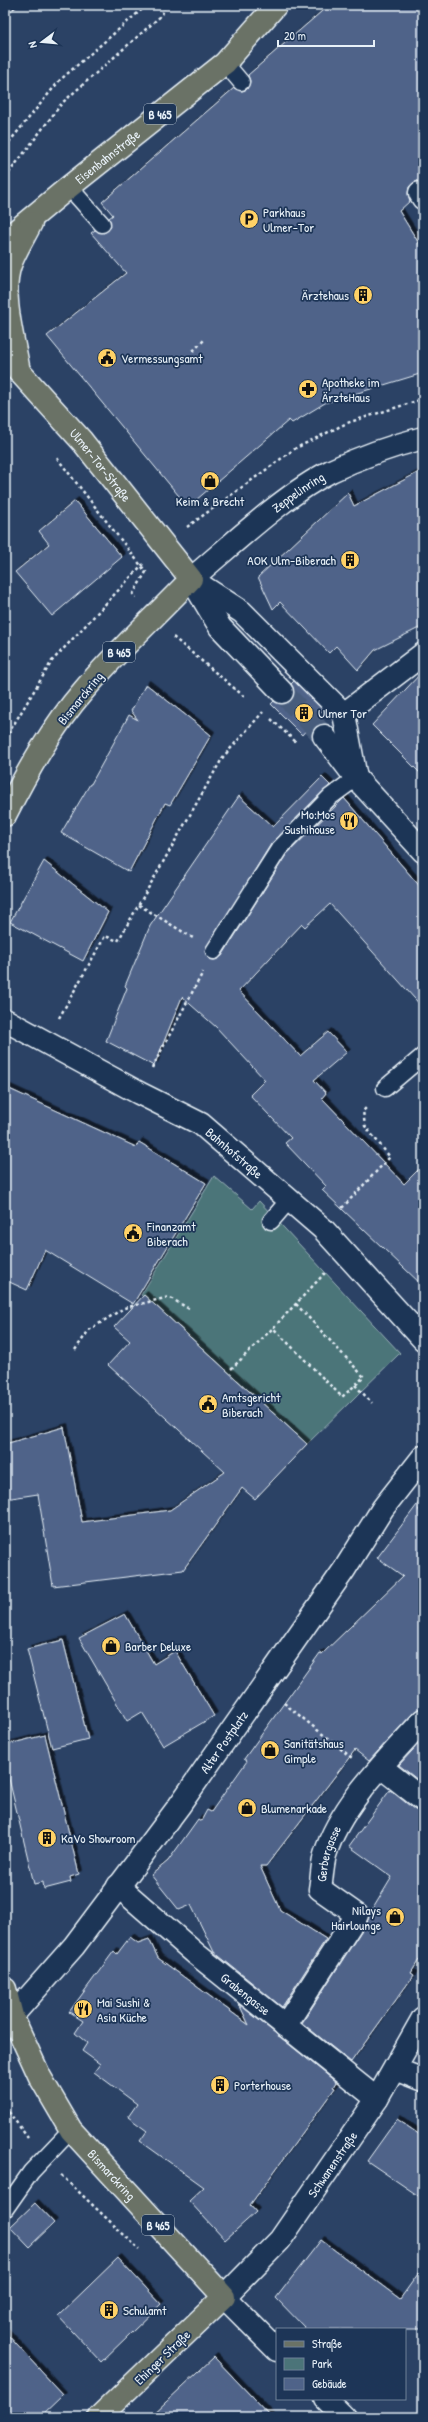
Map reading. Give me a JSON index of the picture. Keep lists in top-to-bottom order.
{
  "streets": {
    "main road": [
      "B 465",
      "Eisenbahnstraße",
      "Ulmer-Tor-Straße",
      "Bismarckring",
      "Ehinger Straße"
    ],
    "street": [
      "Zeppelinring",
      "Bahnhofstraße",
      "Alter Postplatz",
      "Gerbergasse",
      "Grabengasse",
      "Schwanenstraße"
    ]
  },
  "crossings": [
    ["B 465", "Eisenbahnstraße"],
    ["B 465", "Ulmer-Tor-Straße"],
    ["Ulmer-Tor-Straße", "Zeppelinring"],
    ["Ulmer-Tor-Straße", "Bismarckring"],
    ["Zeppelinring", "Bismarckring"],
    ["Bismarckring", "Alter Postplatz"],
    ["Bismarckring", "Schwanenstraße"],
    ["Bismarckring", "Ehinger Straße"],
    ["Alter Postplatz", "Grabengasse"],
    ["Gerbergasse", "Grabengasse"],
    ["Grabengasse", "Schwanenstraße"],
    ["Schwanenstraße", "Ehinger Straße"]
  ],
  "places": {
    "parking": ["Parkhaus Ulmer-Tor"],
    "building": [
      "Ärztehaus",
      "AOK Ulm-Biberach",
      "Ulmer Tor",
      "KaVo Showroom",
      "Porterhouse",
      "Schulamt"
    ],
    "public building": ["Vermessungsamt", "Finanzamt Biberach", "Amtsgericht Biberach"],
    "pharmacy": ["Apotheke im ÄrzteHaus"],
    "shop": [
      "Keim & Brecht",
      "Barber Deluxe",
      "Sanitätshaus Gimple",
      "Blumenarkade",
      "Nilays Hairlounge"
    ],
    "restaurant": ["Mo:Mos Sushihouse", "Mai Sushi & Asia Küche"]
  },
  "legend": ["Straße", "Park", "Gebäude"],
  "scale_bar": "20 m",
  "north": "left"
}
